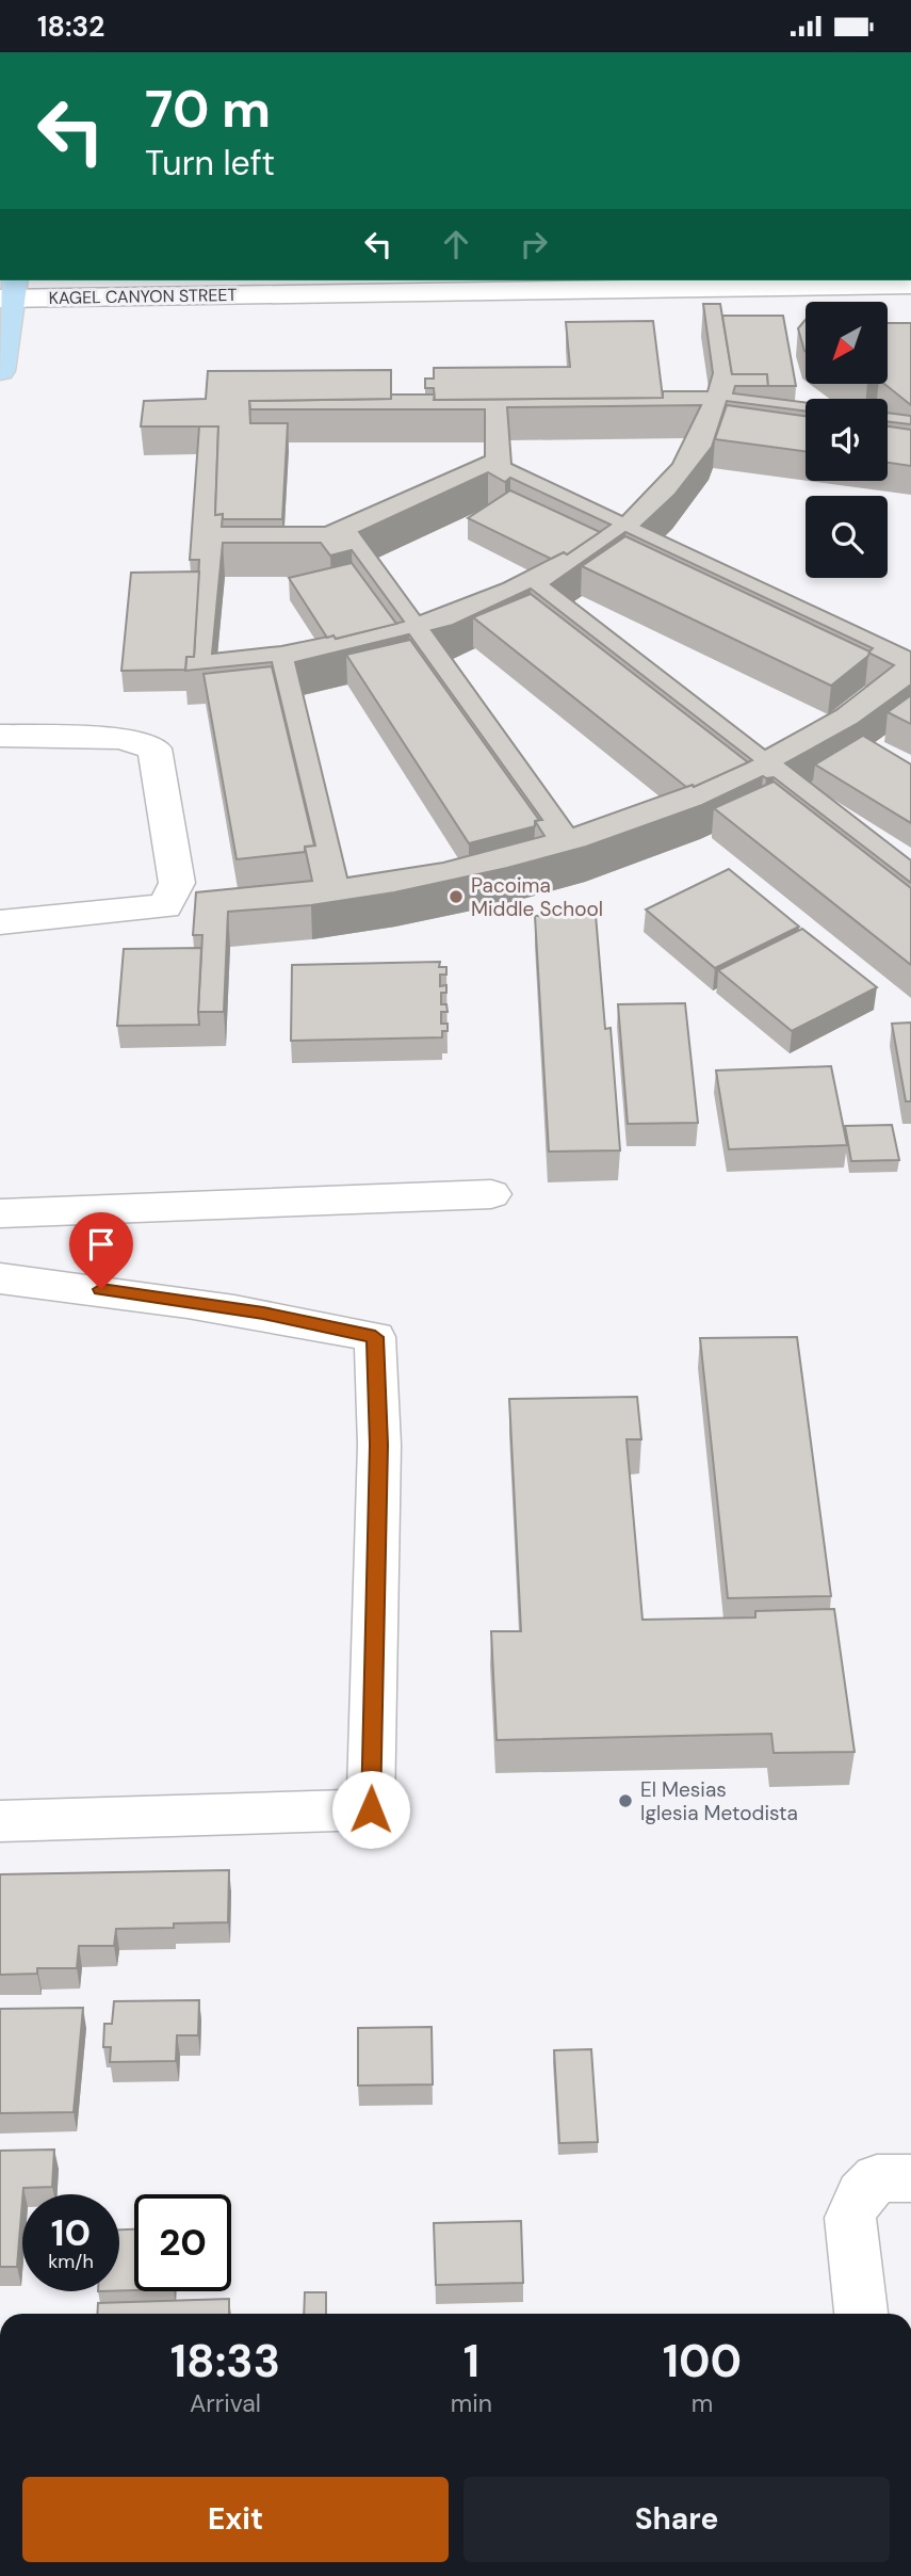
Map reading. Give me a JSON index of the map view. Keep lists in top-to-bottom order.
{
  "streets": {
    "street": ["KAGEL CANYON STREET"]
  },
  "places": ["Pacoima Middle School", "El Mesias Iglesia Metodista"],
  "north": "bottom left",
  "page": {
    "status": "18:32",
    "turn": ["70 m", "Turn left"],
    "speed": "10 km/h",
    "limit": "20",
    "eta": [
      "18:33",
      "Arrival",
      "1",
      "min",
      "100",
      "m"
    ],
    "buttons": ["Exit", "Share"]
  }
}
